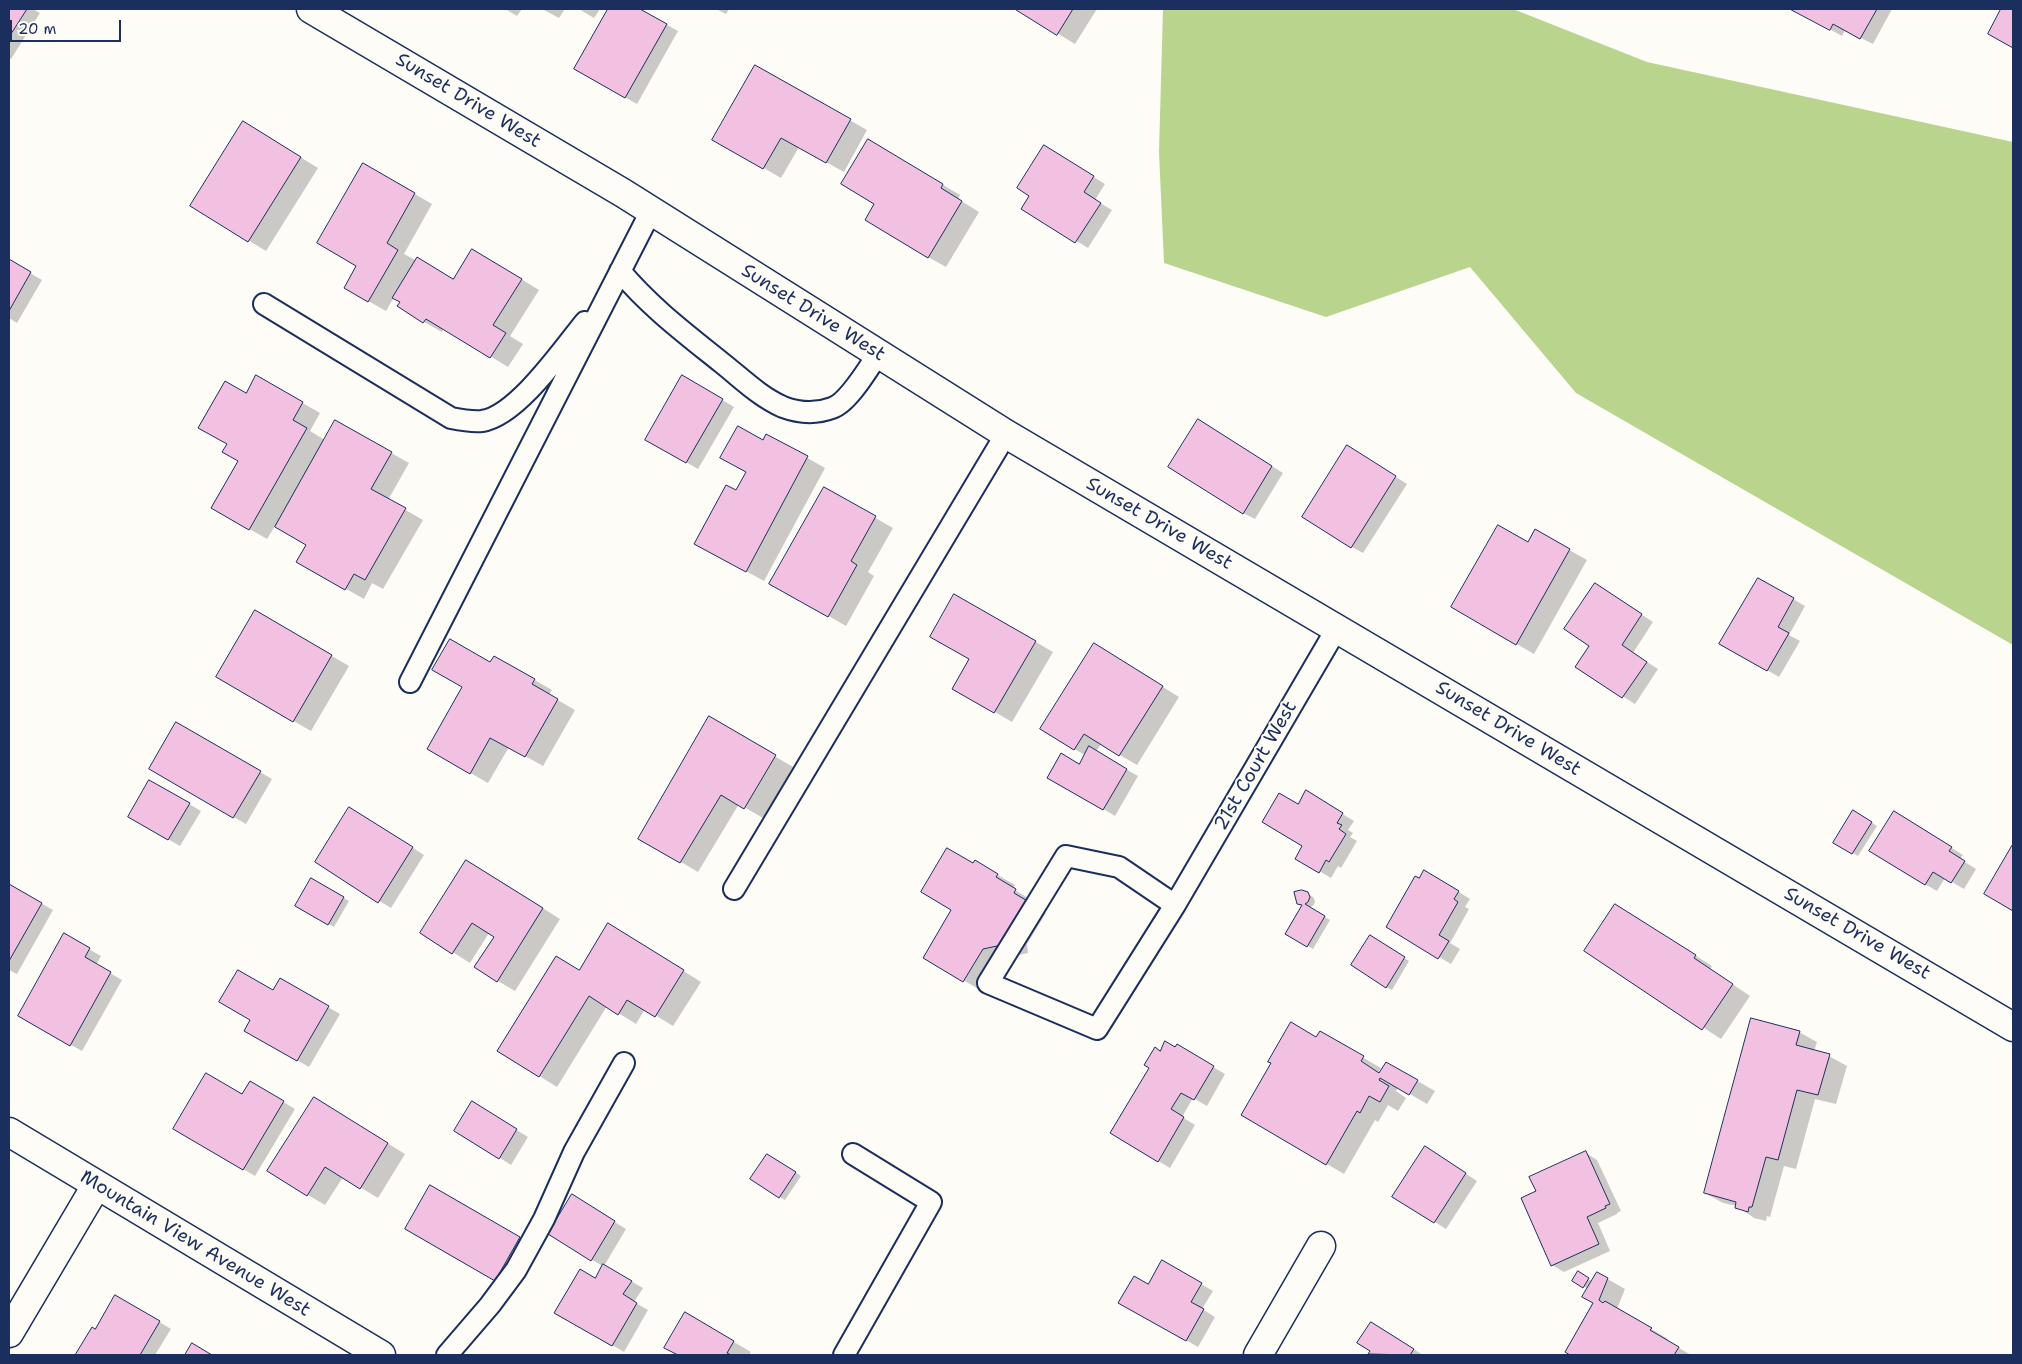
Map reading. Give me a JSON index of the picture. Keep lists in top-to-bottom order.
{
  "streets": {
    "street": ["Sunset Drive West", "Mountain View Avenue West"],
    "lane": ["21st Court West"]
  },
  "crossings": [
    ["Sunset Drive West", "21st Court West"]
  ],
  "scale_bar": "20 m"
}
